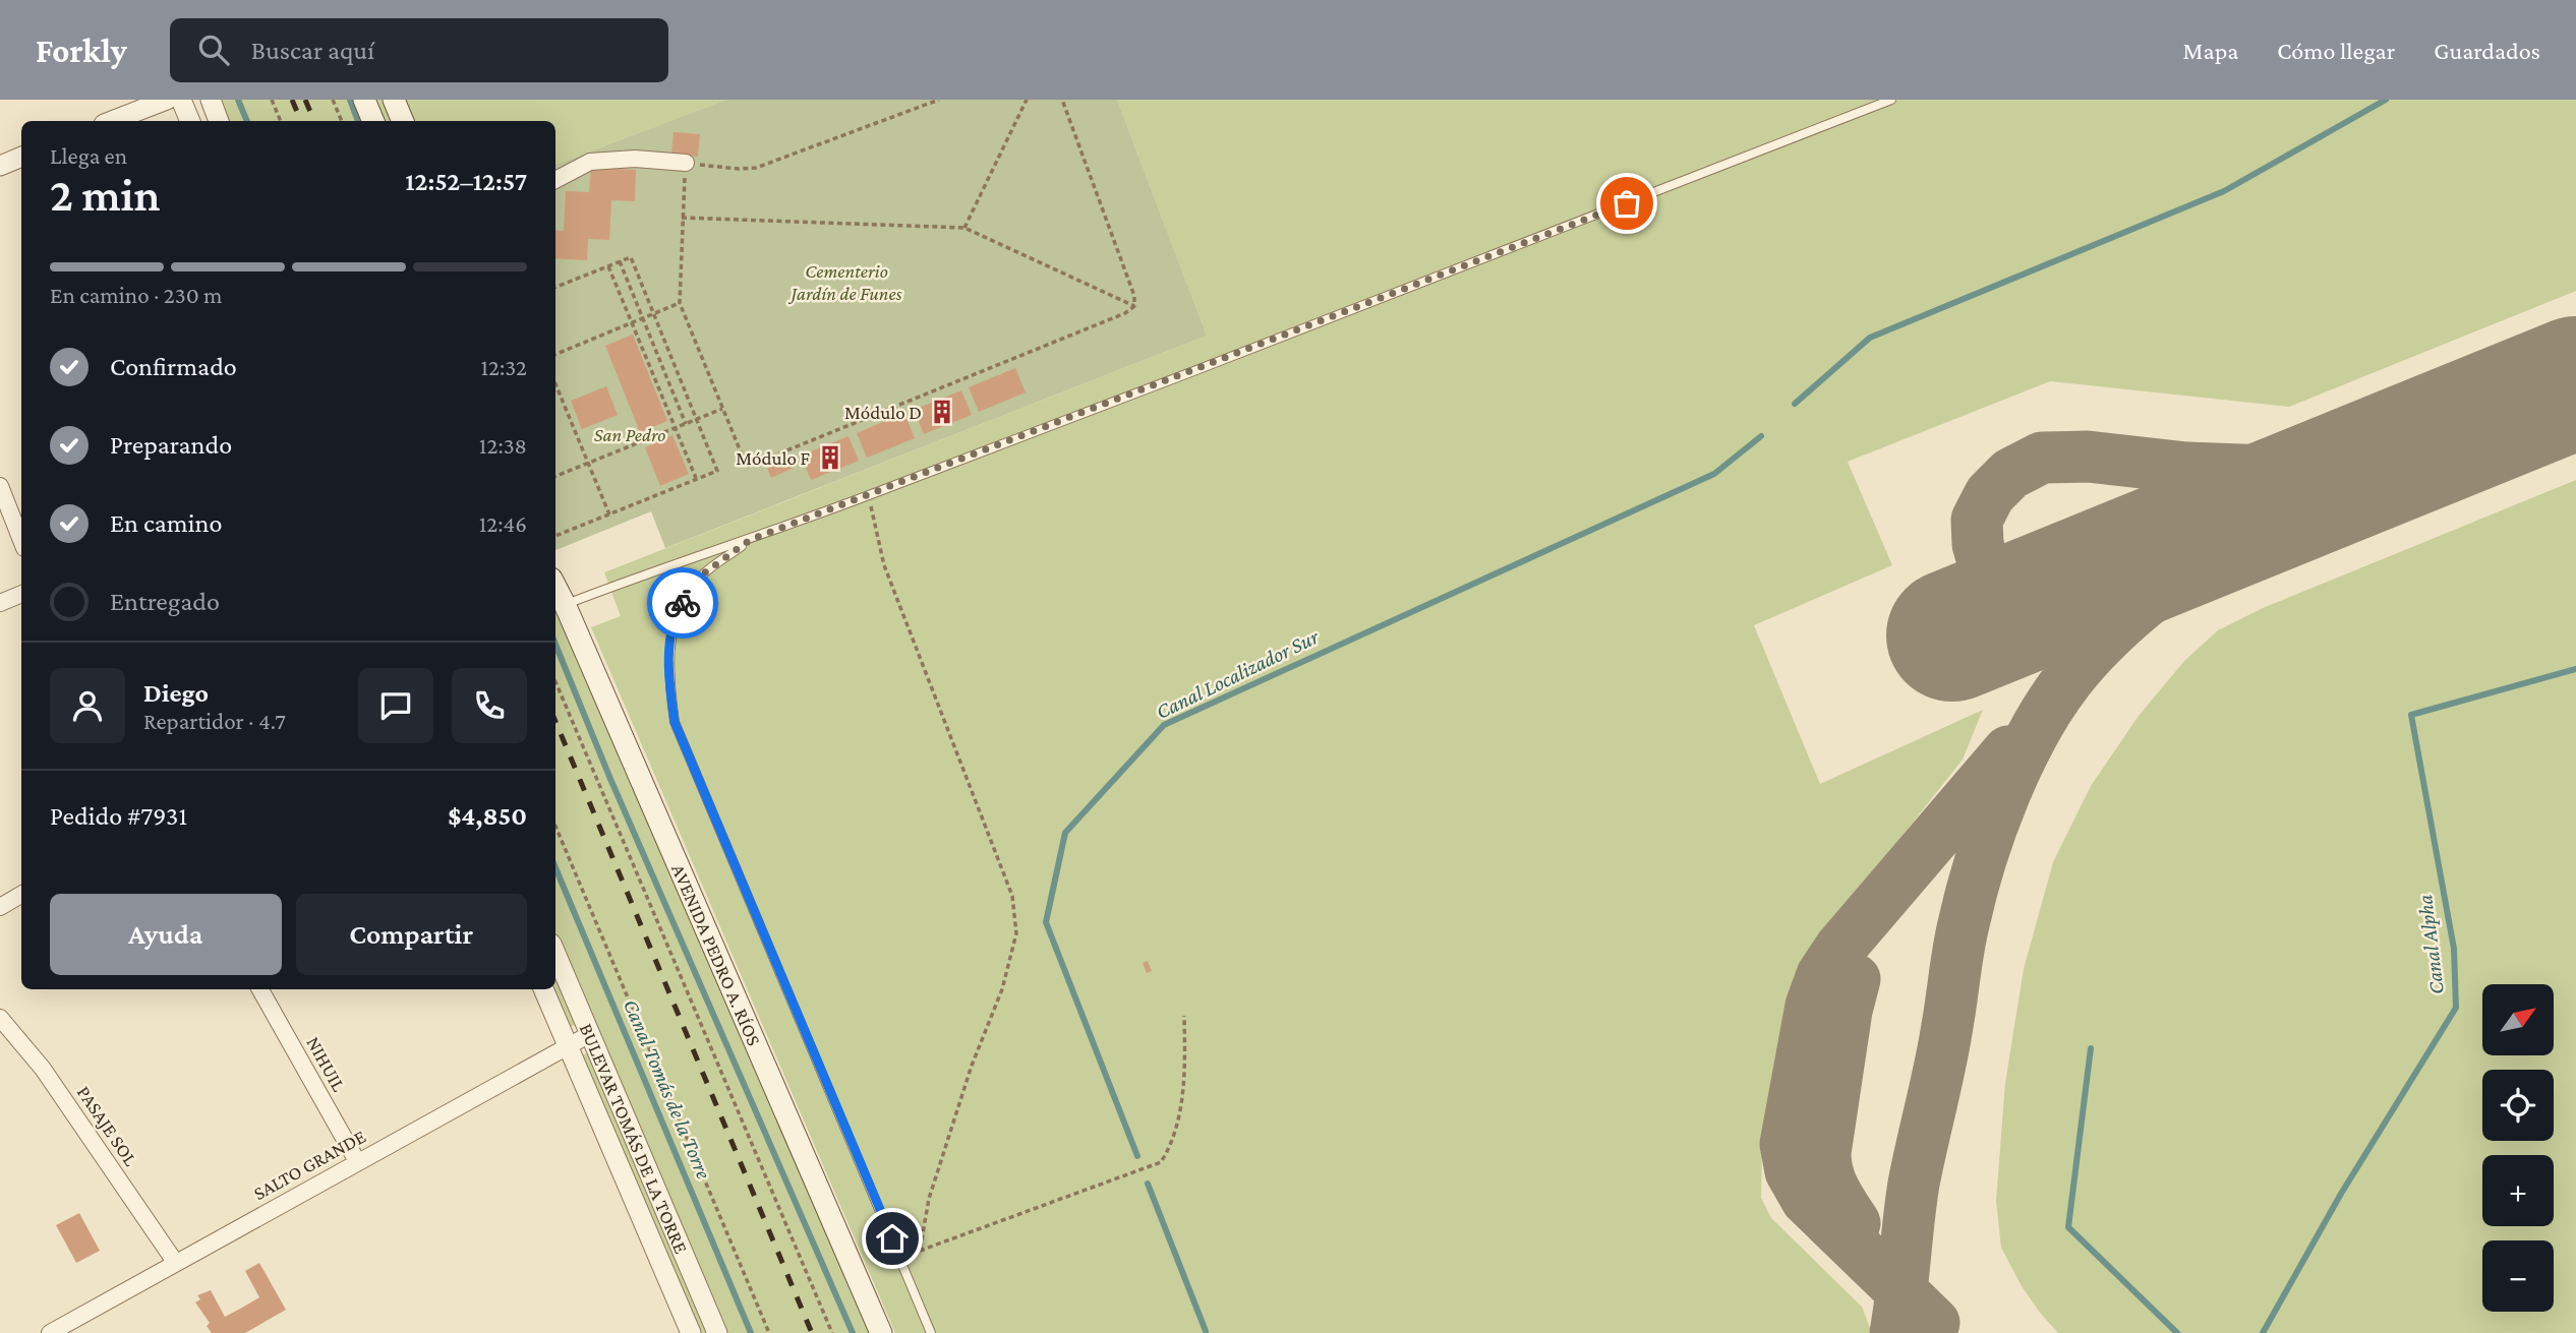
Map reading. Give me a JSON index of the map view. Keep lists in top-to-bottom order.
{
  "streets": {
    "main road": ["AVENIDA PEDRO A. RÍOS"],
    "street": [
      "NIHUIL",
      "PASAJE SOL",
      "BULEVAR TOMÁS DE LA TORRE",
      "SALTO GRANDE"
    ]
  },
  "crossings": [
    ["NIHUIL", "SALTO GRANDE"],
    ["PASAJE SOL", "SALTO GRANDE"],
    ["BULEVAR TOMÁS DE LA TORRE", "SALTO GRANDE"]
  ],
  "water": ["Canal Localizador Sur", "Canal Alpha", "Canal Tomás de la Torre"],
  "parks": ["Cementerio Jardín de Funes", "San Pedro"],
  "places": {
    "building": ["Módulo D", "Módulo F"]
  },
  "north": "top right",
  "page": {
    "header": "Forkly",
    "search": "Buscar aquí",
    "nav": ["Mapa", "Cómo llegar", "Guardados"],
    "heading": ["2 min", "Llega en", "12:52–12:57"],
    "panel": [
      "Diego",
      "Repartidor · 4.7",
      "Pedido #7931",
      "$4,850"
    ],
    "bar": "En camino · 230 m",
    "list": [
      ["Confirmado", "12:32"],
      ["Preparando", "12:38"],
      ["En camino", "12:46"],
      "Entregado"
    ],
    "buttons": ["Ayuda", "Compartir"],
    "map_buttons": ["+", "−"]
  }
}
